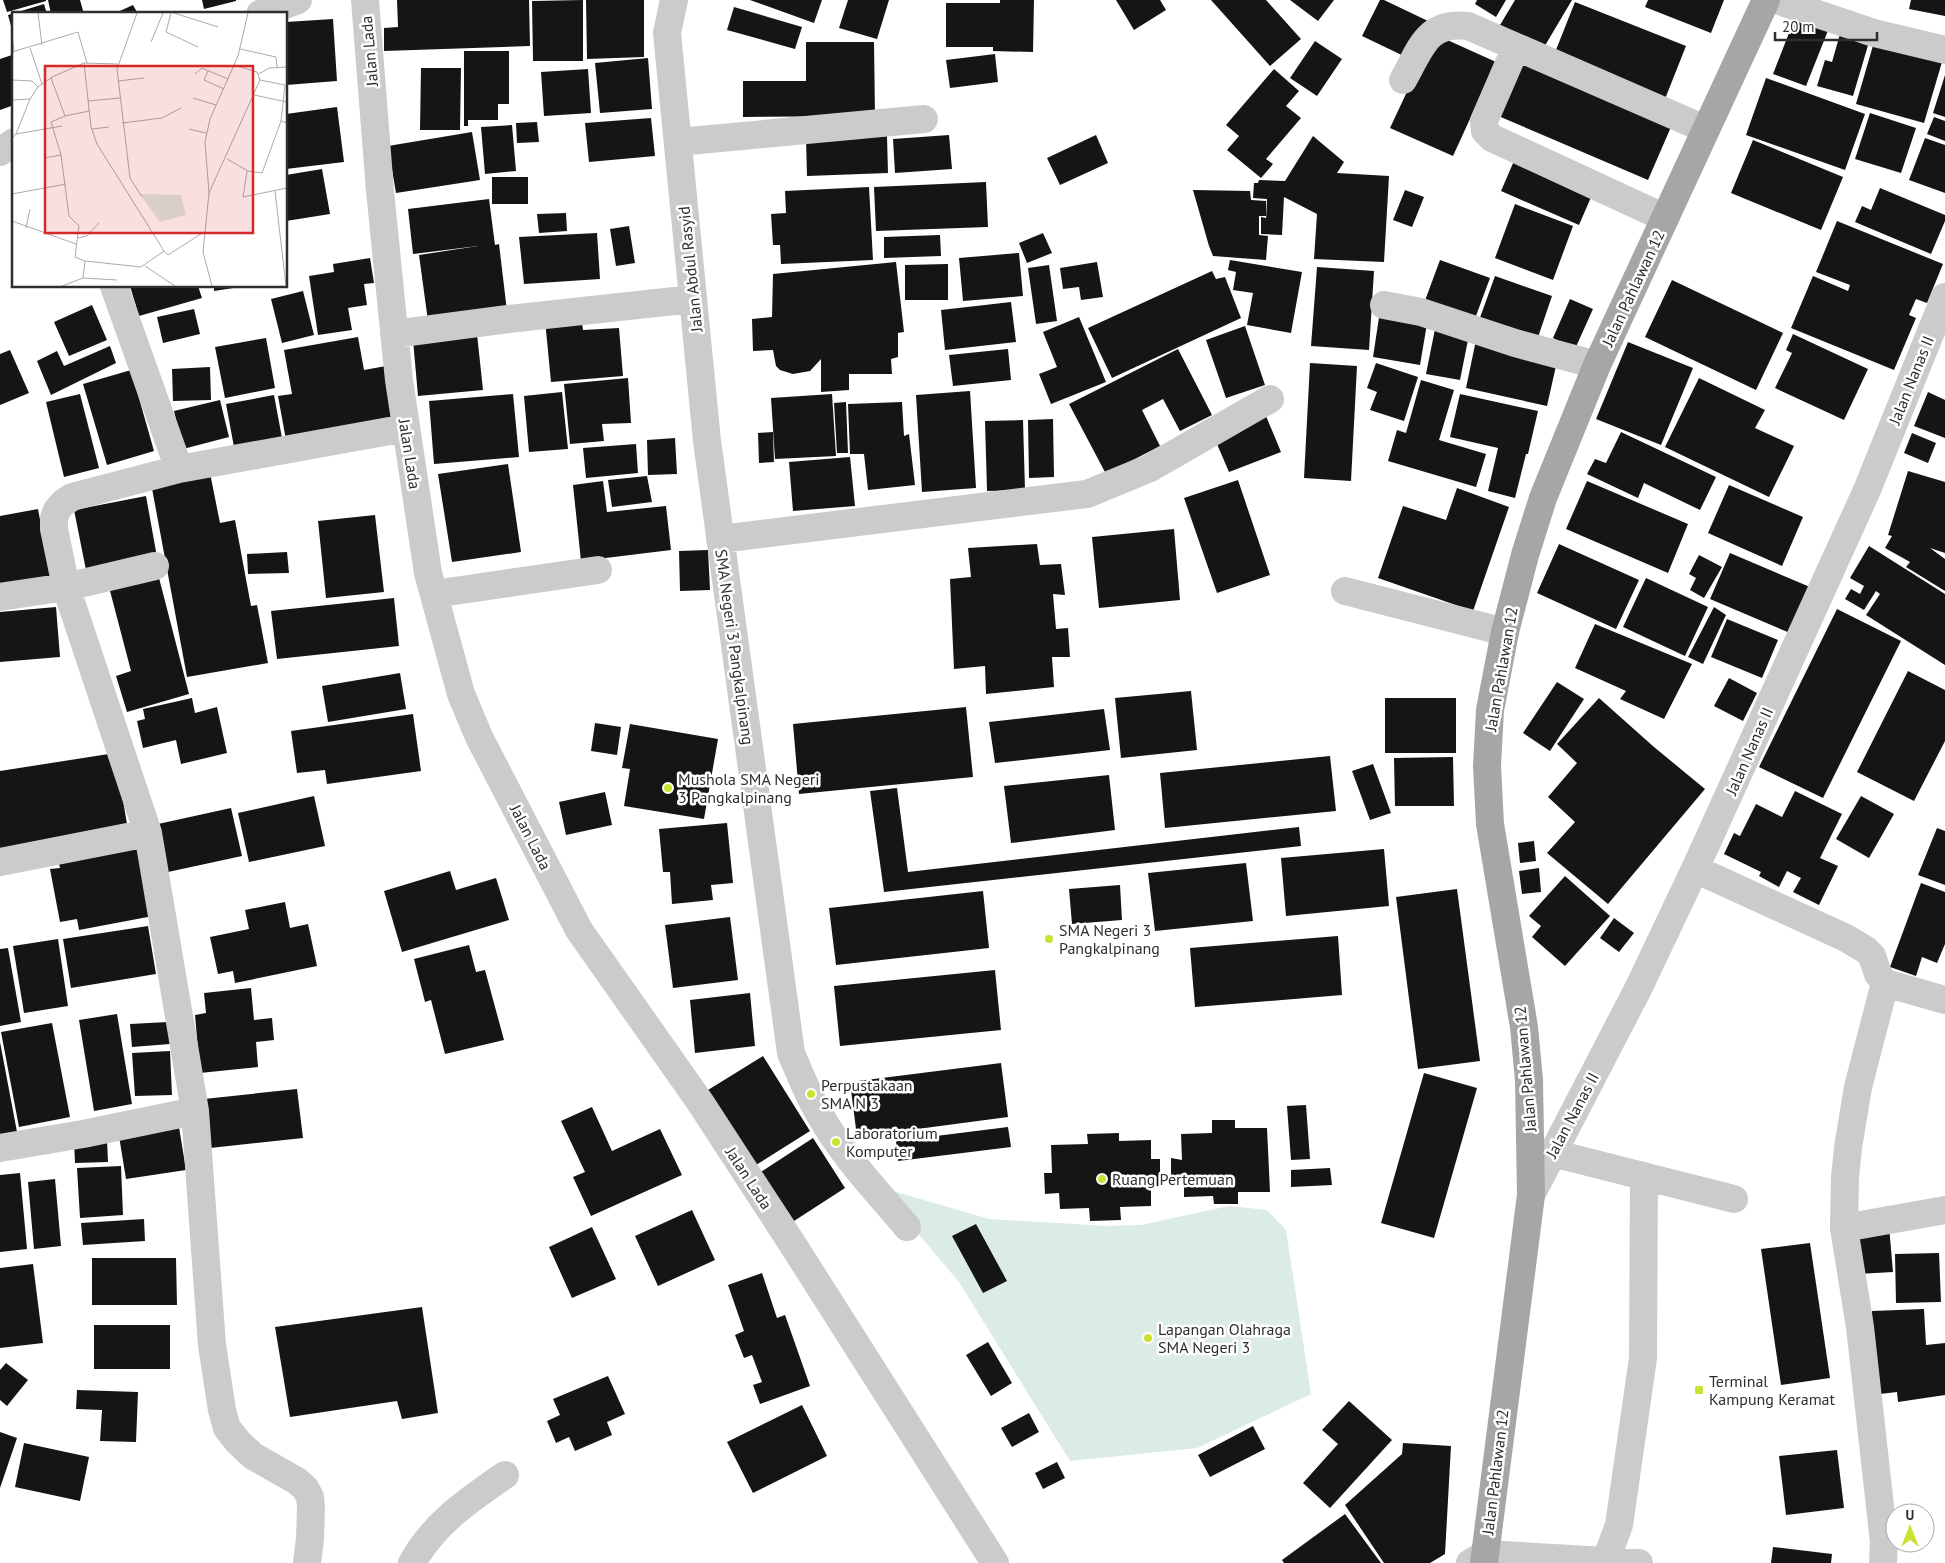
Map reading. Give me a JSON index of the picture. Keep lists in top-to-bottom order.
{
  "streets": {
    "main road": ["Jalan Pahlawan 12"],
    "street": [
      "Jalan Lada",
      "Jalan Abdul Rasyid",
      "Jalan Nanas II",
      "SMA Negeri 3 Pangkalpinang"
    ]
  },
  "crossings": [
    ["Jalan Abdul Rasyid", "SMA Negeri 3 Pangkalpinang"],
    ["Jalan Pahlawan 12", "Jalan Nanas II"]
  ],
  "places": {
    "other": [
      "Mushola SMA Negeri 3 Pangkalpinang",
      "SMA Negeri 3 Pangkalpinang",
      "Perpustakaan SMA N 3",
      "Laboratorium Komputer",
      "Ruang Pertemuan",
      "Lapangan Olahraga SMA Negeri 3"
    ],
    "transit": ["Terminal Kampung Keramat"]
  },
  "scale_bar": "20 m",
  "north": "top"
}
